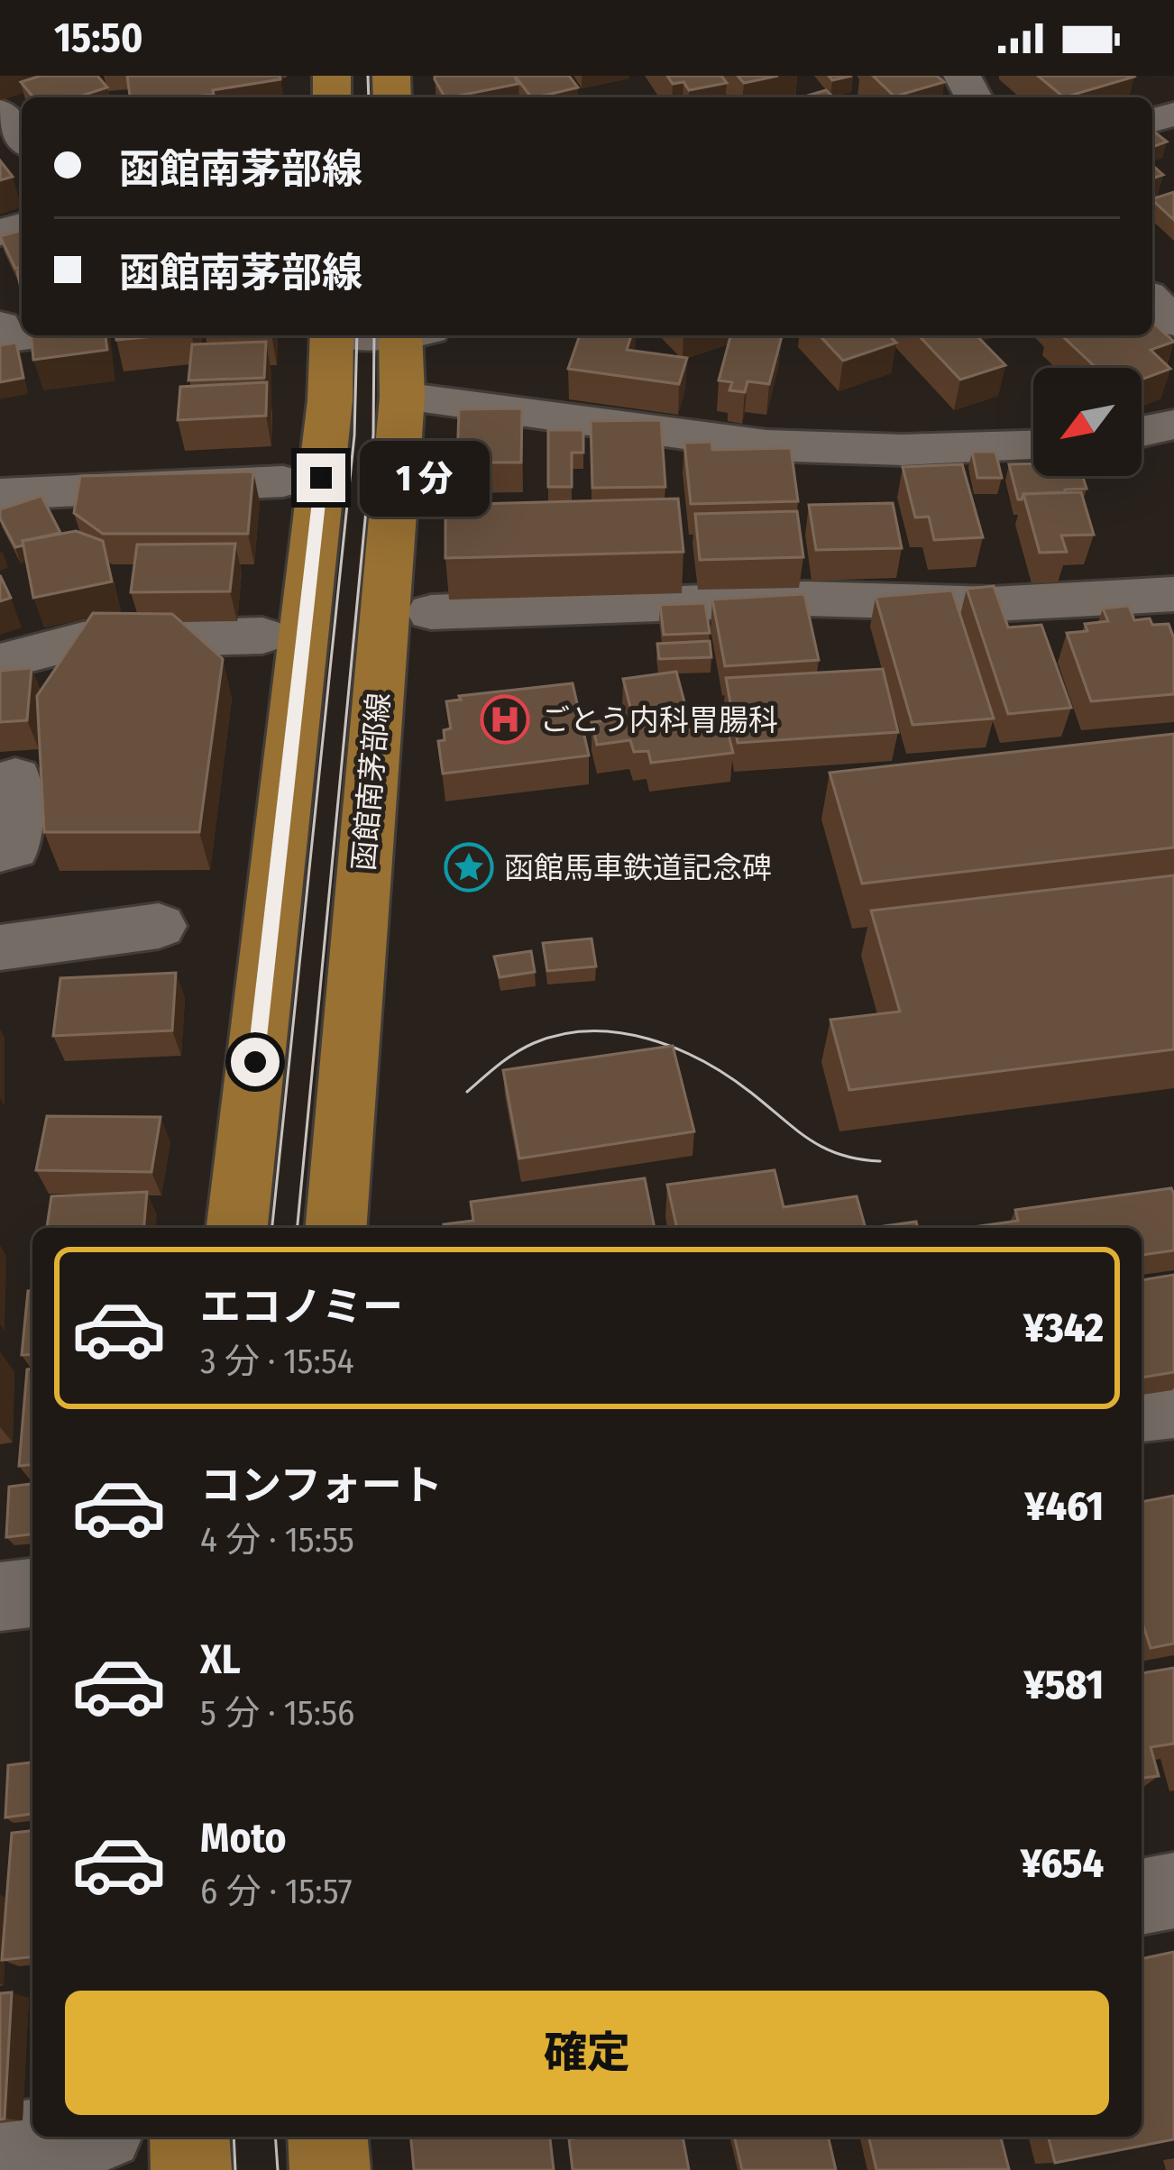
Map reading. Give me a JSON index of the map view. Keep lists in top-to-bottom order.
{
  "streets": {
    "main road": ["函館南茅部線"]
  },
  "places": {
    "hospital": ["ごとう内科胃腸科"],
    "place": ["函館馬車鉄道記念碑"]
  },
  "north": "bottom left",
  "page": {
    "status": "15:50",
    "banner": ["函館南茅部線", "函館南茅部線"],
    "bubble": "1 分",
    "list": [
      {
        "name": "エコノミー",
        "note": "3 分 · 15:54",
        "value": "¥342"
      },
      {
        "name": "コンフォート",
        "note": "4 分 · 15:55",
        "value": "¥461"
      },
      {
        "name": "XL",
        "note": "5 分 · 15:56",
        "value": "¥581"
      },
      {
        "name": "Moto",
        "note": "6 分 · 15:57",
        "value": "¥654"
      }
    ],
    "buttons": "確定"
  }
}
